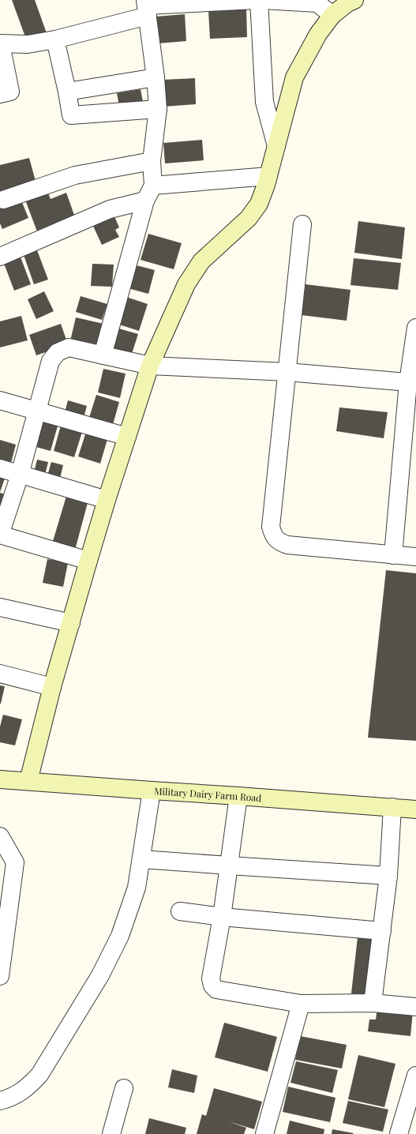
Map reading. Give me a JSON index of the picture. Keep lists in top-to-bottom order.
{
  "streets": {
    "street": ["Military Dairy Farm Road"]
  }
}
